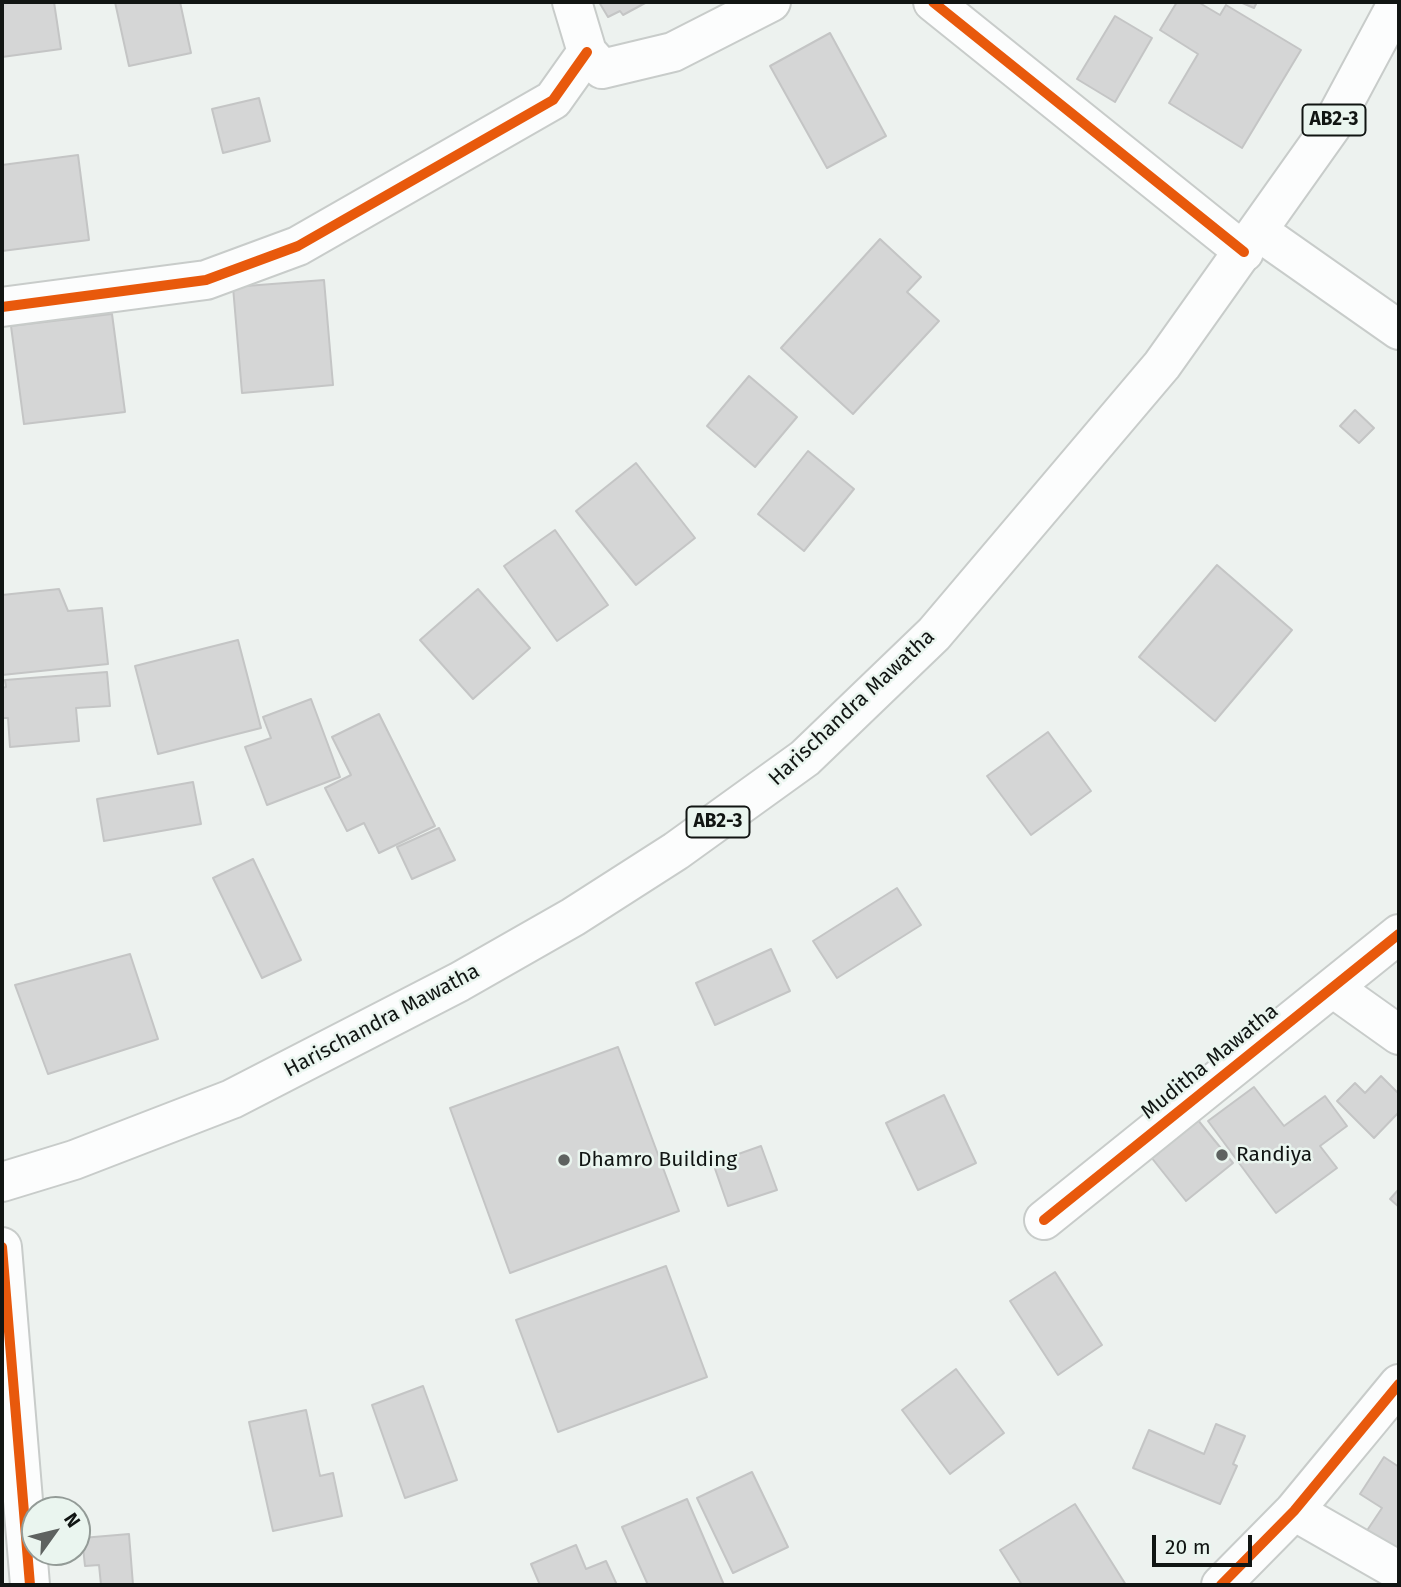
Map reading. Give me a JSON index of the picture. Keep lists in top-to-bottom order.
{
  "streets": {
    "street": ["AB2-3", "Harischandra Mawatha", "Muditha Mawatha"]
  },
  "places": ["Randiya", "Dhamro Building"],
  "scale_bar": "20 m",
  "north": "top right"
}
